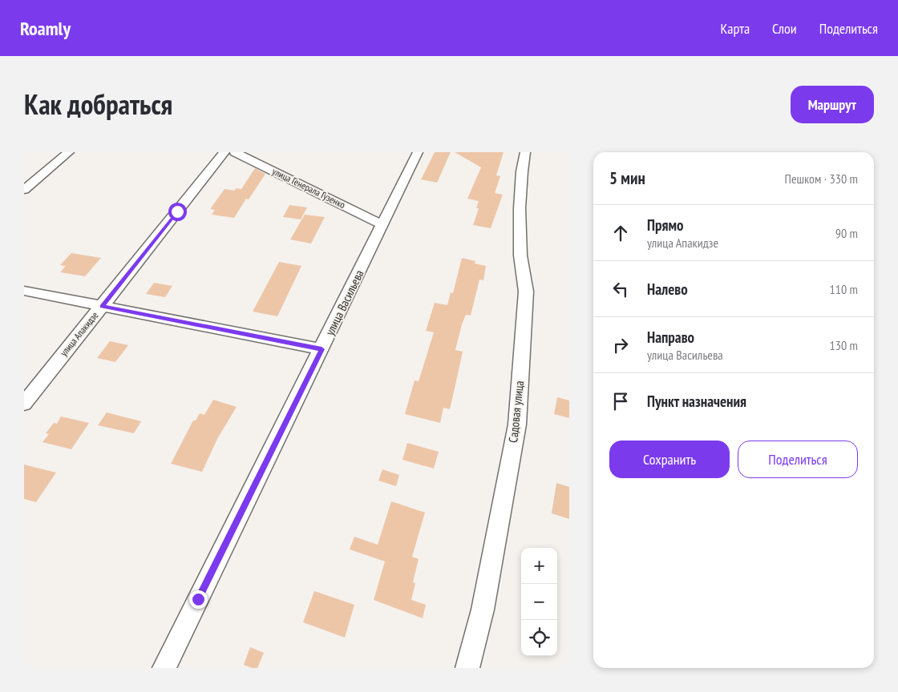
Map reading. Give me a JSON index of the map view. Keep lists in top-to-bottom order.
{
  "streets": {
    "street": [
      "улица Генерала Гузенко",
      "улица Васильева",
      "улица Апакидзе",
      "Садовая улица"
    ]
  },
  "crossings": [
    ["улица Генерала Гузенко", "улица Васильева"]
  ],
  "page": {
    "header": "Roamly",
    "nav": ["Карта", "Слои", "Поделиться"],
    "title": "Как добраться",
    "buttons": [
      "Маршрут",
      ["Сохранить", "Поделиться"]
    ],
    "heading": ["5 мин", "Пешком · 330 m"],
    "list": [
      ["Прямо", "улица Апакидзе", "90 m"],
      ["Налево", "110 m"],
      ["Направо", "улица Васильева", "130 m"],
      "Пункт назначения"
    ],
    "map_buttons": ["+", "−"]
  }
}
